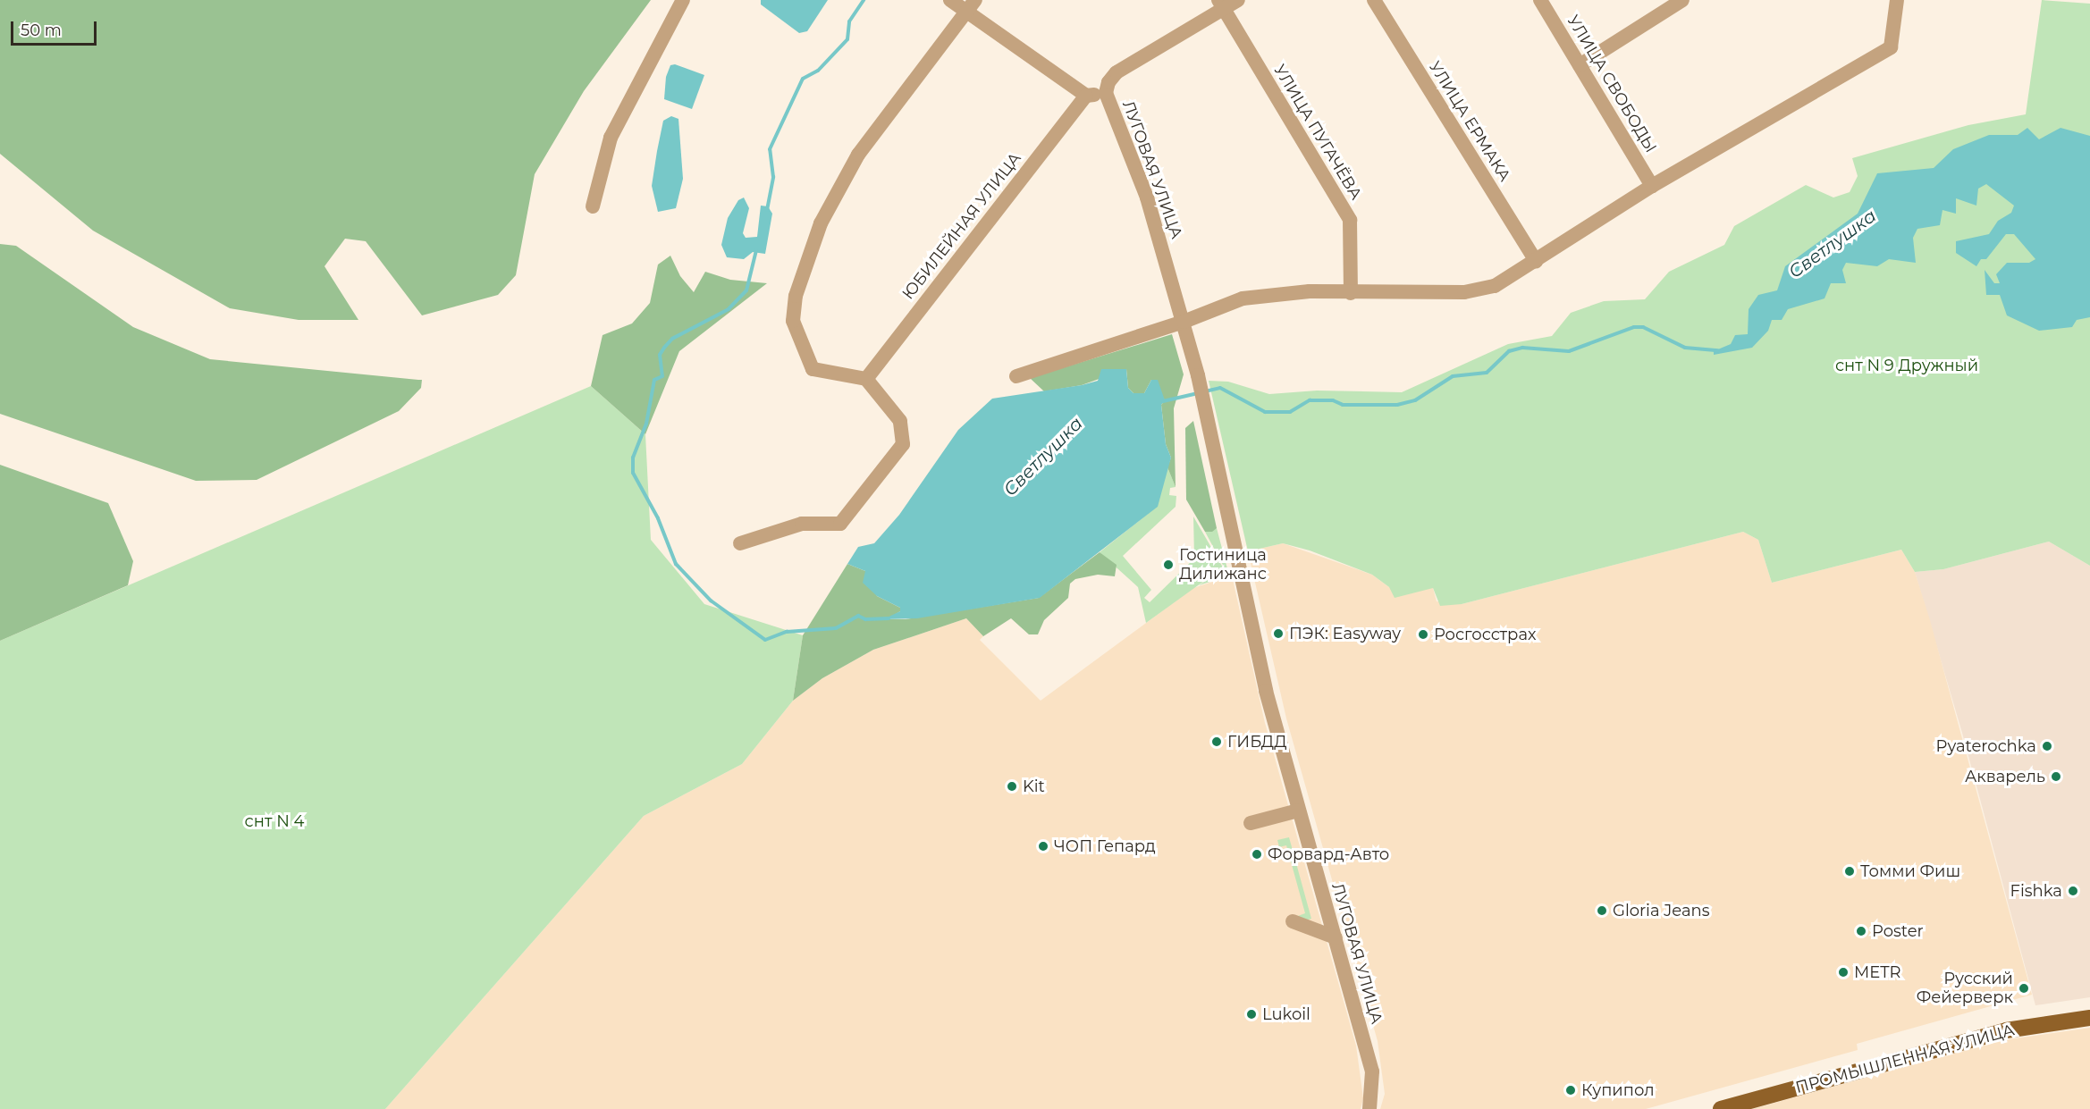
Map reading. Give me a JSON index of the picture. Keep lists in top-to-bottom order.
{
  "streets": {
    "main road": ["ПРОМЫШЛЕННАЯ УЛИЦА"],
    "street": [
      "УЛИЦА СВОБОДЫ",
      "УЛИЦА ЕРМАКА",
      "УЛИЦА ПУГАЧЁВА",
      "ЛУГОВАЯ УЛИЦА",
      "ЮБИЛЕЙНАЯ УЛИЦА"
    ]
  },
  "crossings": [
    ["ЛУГОВАЯ УЛИЦА", "ЮБИЛЕЙНАЯ УЛИЦА"]
  ],
  "water": ["Светлушка"],
  "parks": ["снт N 9 Дружный", "снт N 4"],
  "places": [
    "Гостиница Дилижанс",
    "ПЭК: Easyway",
    "Росгосстрах",
    "ГИБДД",
    "Pyaterochka",
    "Акварель",
    "Kit",
    "ЧОП Гепард",
    "Форвард-Авто",
    "Томми Фиш",
    "Fishka",
    "Gloria Jeans",
    "Poster",
    "METR",
    "Русский Фейерверк",
    "Lukoil",
    "Купипол"
  ],
  "scale_bar": "50 m"
}
